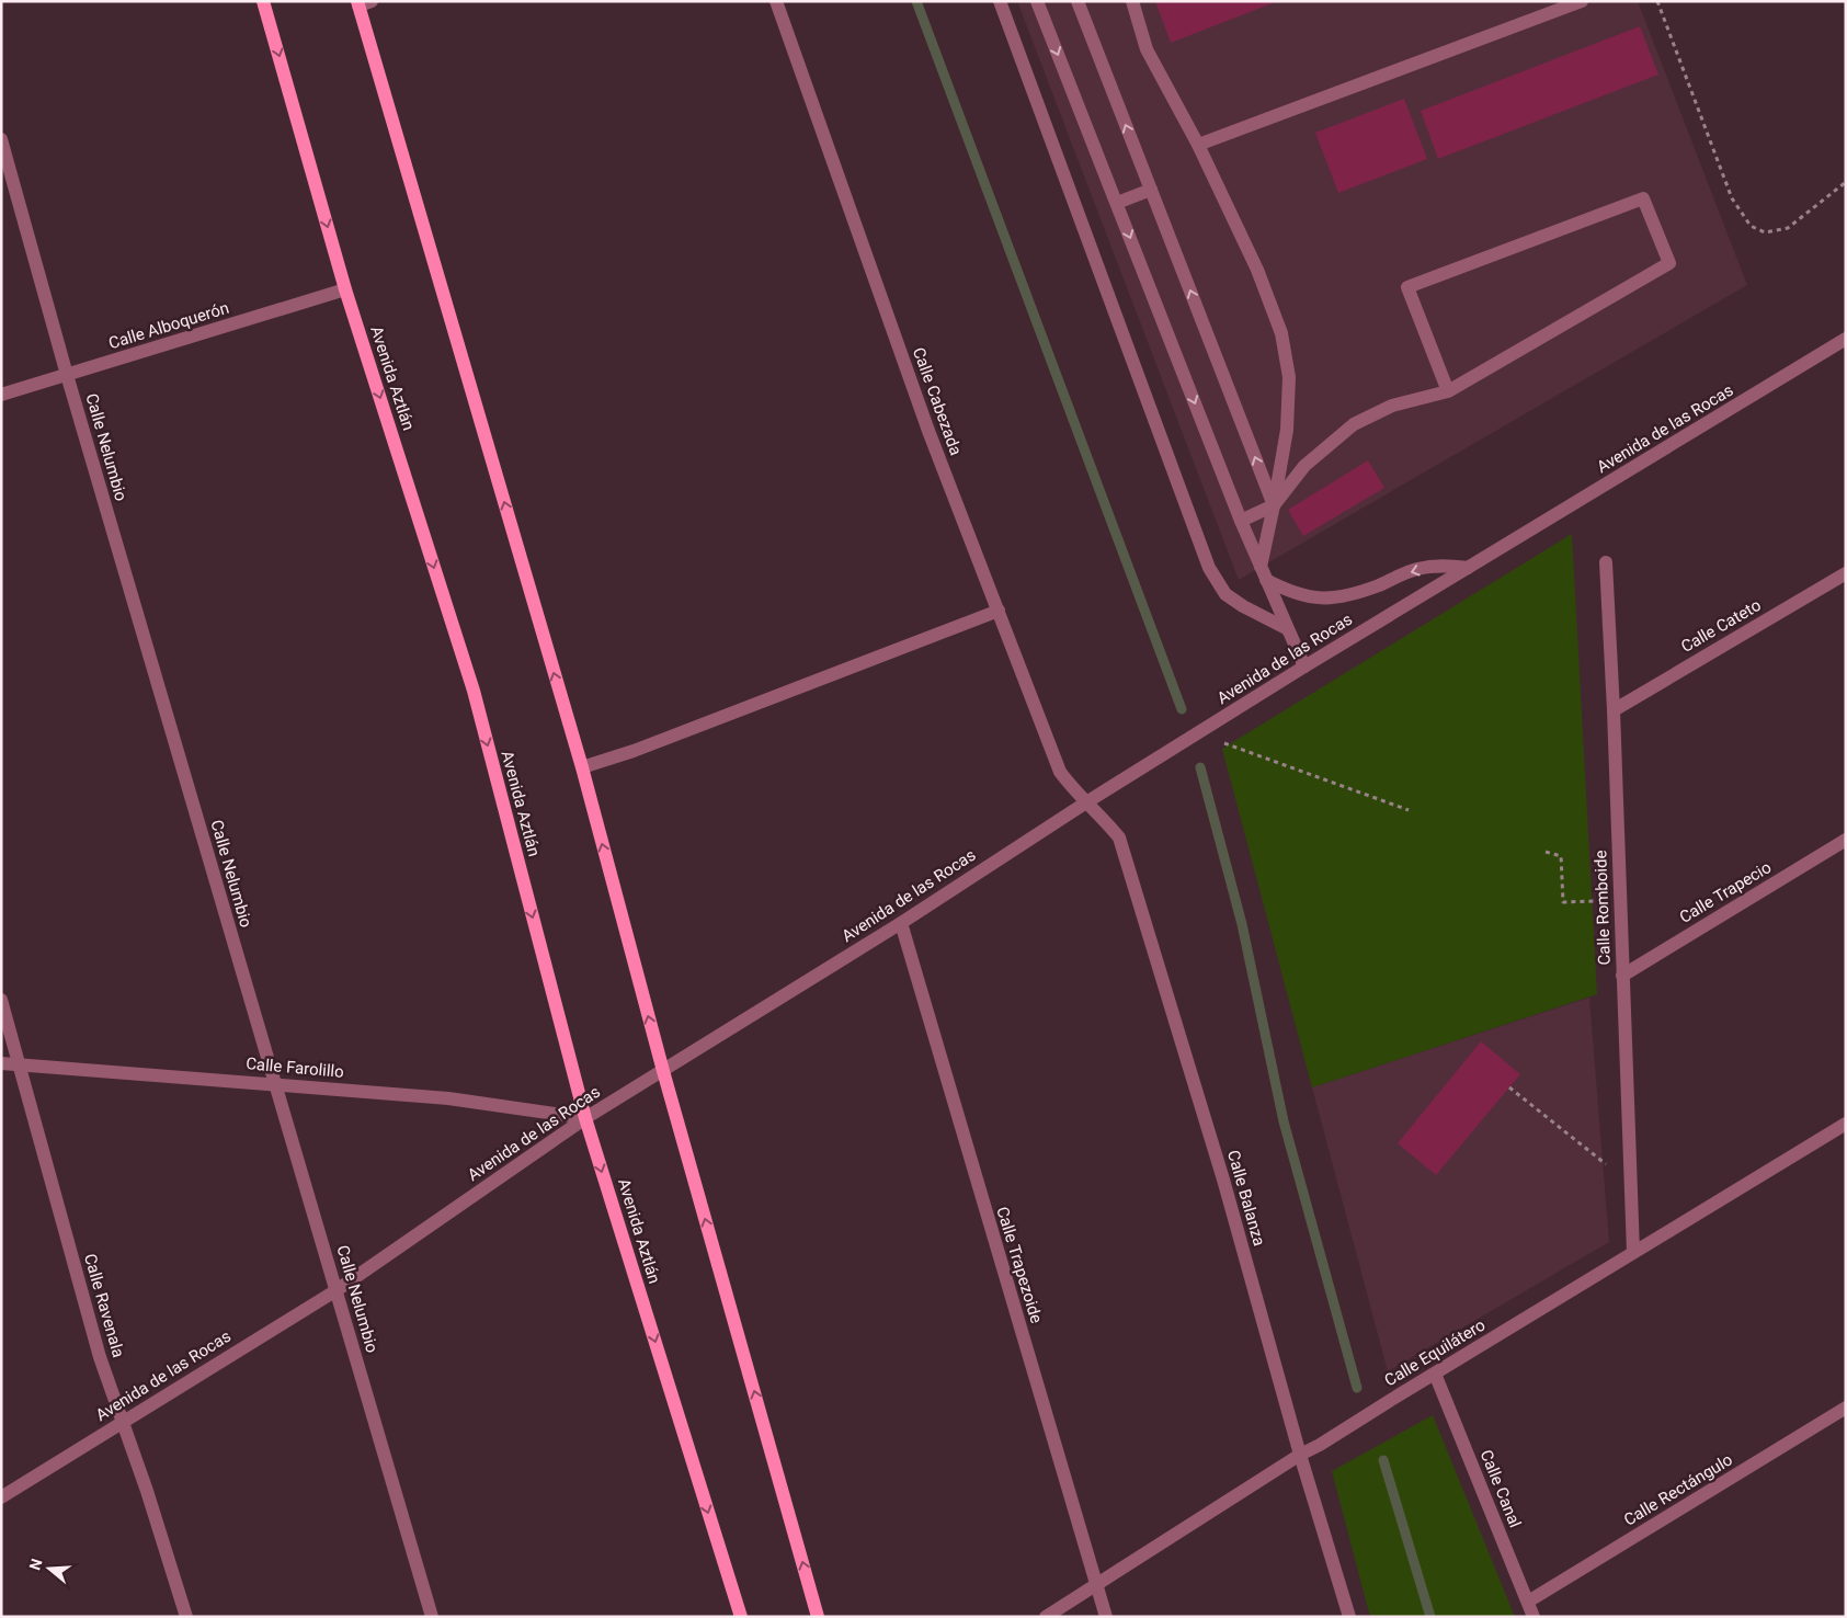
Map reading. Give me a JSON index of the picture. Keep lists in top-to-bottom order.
{
  "streets": {
    "main road": ["Avenida Aztlán"],
    "street": [
      "Calle Alboquerón",
      "Calle Cabezada",
      "Avenida de las Rocas",
      "Calle Nelumbio",
      "Calle Cateto",
      "Calle Trapecio",
      "Calle Romboide",
      "Calle Farolillo",
      "Calle Balanza",
      "Calle Trapezoide",
      "Calle Ravenala",
      "Calle Equilátero",
      "Calle Canal",
      "Calle Rectángulo"
    ]
  },
  "crossings": [
    ["Calle Alboquerón", "Avenida Aztlán"],
    ["Calle Alboquerón", "Calle Nelumbio"],
    ["Avenida Aztlán", "Avenida de las Rocas"],
    ["Avenida Aztlán", "Calle Farolillo"],
    ["Calle Cabezada", "Avenida de las Rocas"],
    ["Calle Cabezada", "Calle Balanza"],
    ["Avenida de las Rocas", "Calle Nelumbio"],
    ["Avenida de las Rocas", "Calle Farolillo"],
    ["Avenida de las Rocas", "Calle Balanza"],
    ["Avenida de las Rocas", "Calle Trapezoide"],
    ["Avenida de las Rocas", "Calle Ravenala"],
    ["Calle Nelumbio", "Calle Farolillo"],
    ["Calle Cateto", "Calle Romboide"],
    ["Calle Trapecio", "Calle Romboide"],
    ["Calle Romboide", "Calle Equilátero"],
    ["Calle Farolillo", "Calle Ravenala"],
    ["Calle Balanza", "Calle Equilátero"],
    ["Calle Trapezoide", "Calle Equilátero"],
    ["Calle Equilátero", "Calle Canal"],
    ["Calle Canal", "Calle Rectángulo"]
  ],
  "north": "left"
}
